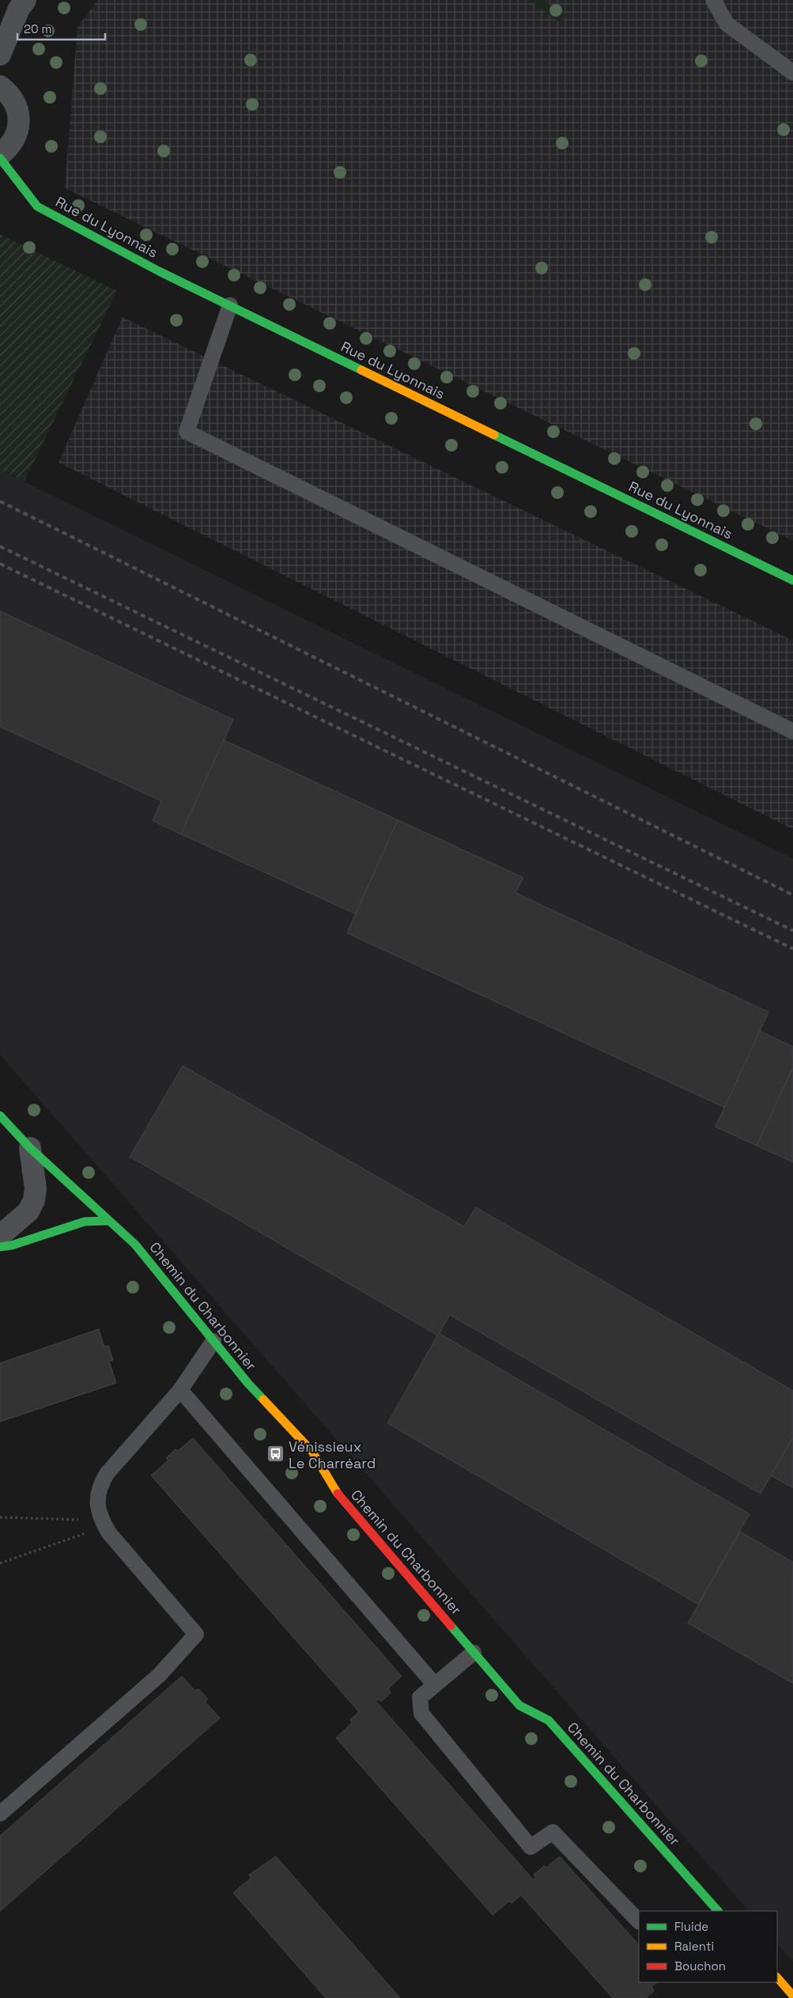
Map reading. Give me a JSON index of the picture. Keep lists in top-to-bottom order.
{
  "streets": {
    "street": ["Rue du Lyonnais", "Chemin du Charbonnier"]
  },
  "places": {
    "bus stop": ["Vénissieux Le Charréard"]
  },
  "legend": ["Fluide", "Ralenti", "Bouchon"],
  "scale_bar": "20 m"
}
